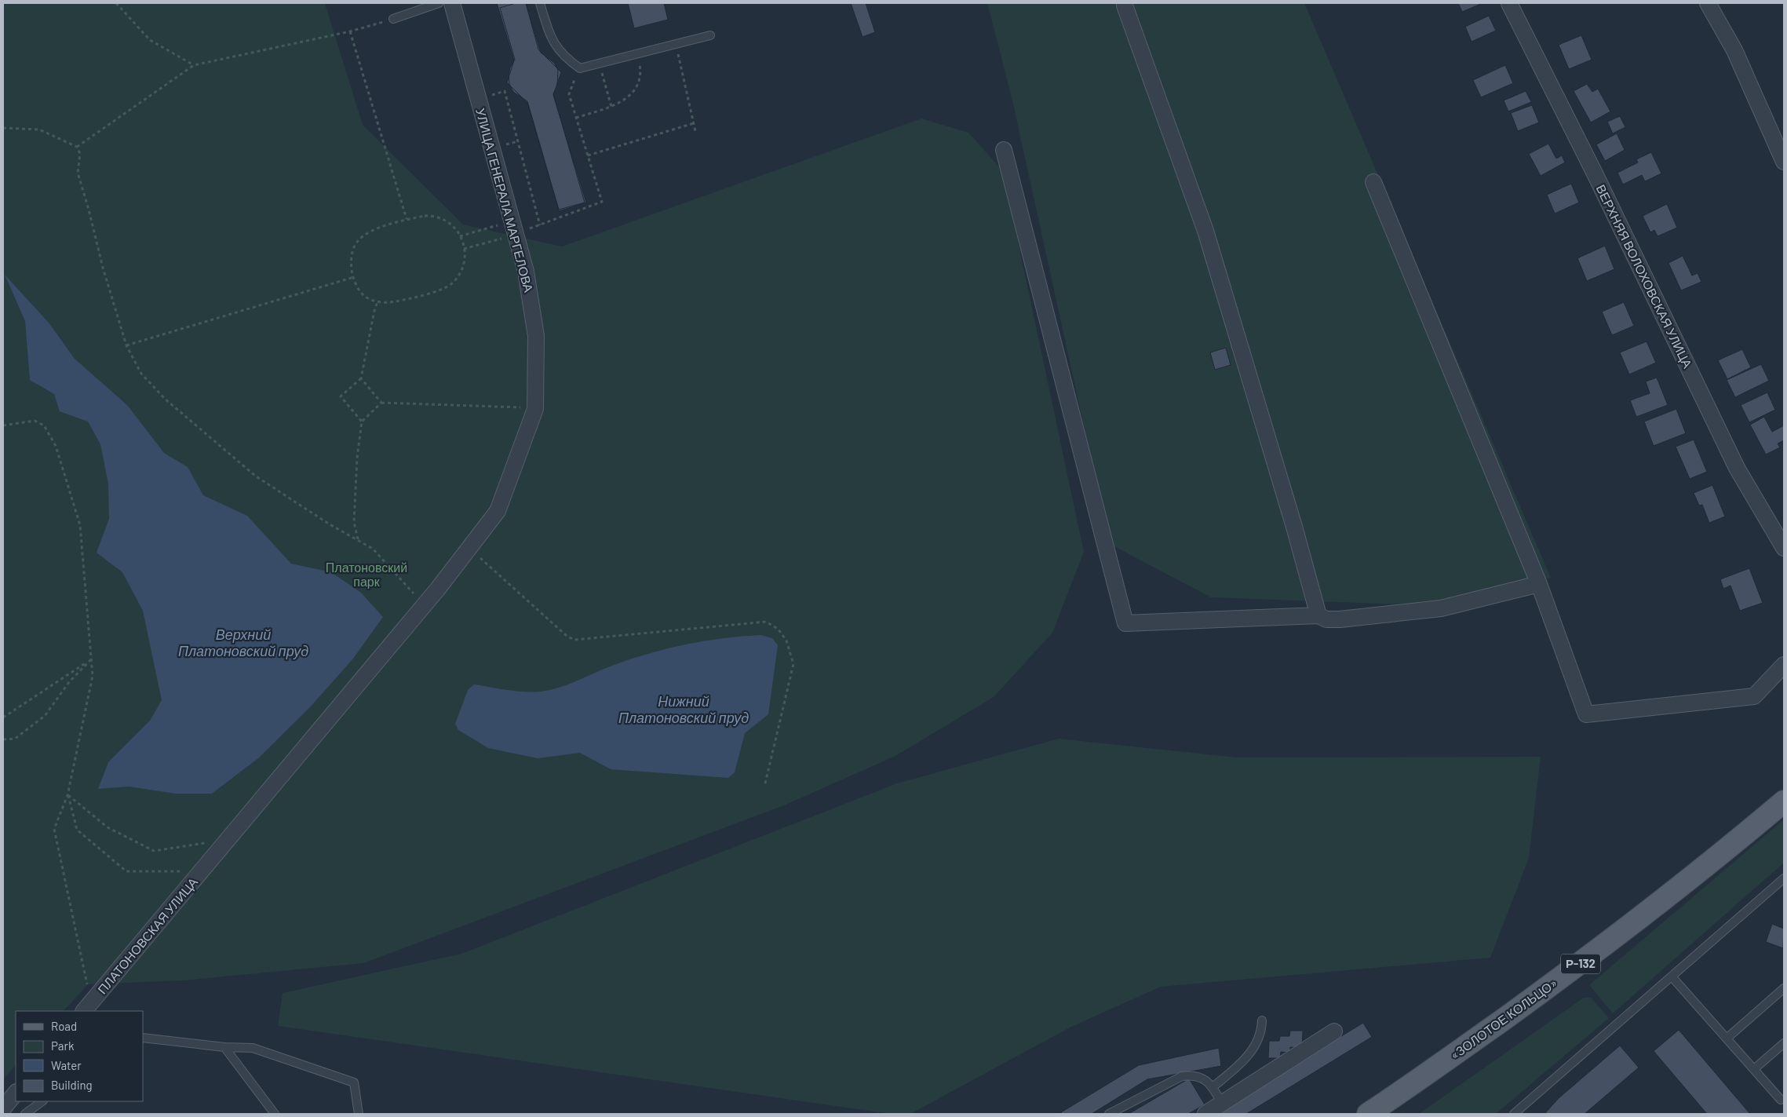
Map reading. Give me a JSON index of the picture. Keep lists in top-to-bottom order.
{
  "streets": {
    "main road": ["Р-132", "«ЗОЛОТОЕ КОЛЬЦО»"],
    "street": ["УЛИЦА ГЕНЕРАЛА МАРГЕЛОВА", "ВЕРХНЯЯ ВОЛОХОВСКАЯ УЛИЦА", "ПЛАТОНОВСКАЯ УЛИЦА"]
  },
  "crossings": [
    ["УЛИЦА ГЕНЕРАЛА МАРГЕЛОВА", "ПЛАТОНОВСКАЯ УЛИЦА"]
  ],
  "water": ["Верхний Платоновский пруд", "Нижний Платоновский пруд"],
  "parks": ["Платоновский парк"],
  "legend": [
    "Road",
    "Park",
    "Water",
    "Building"
  ]
}
